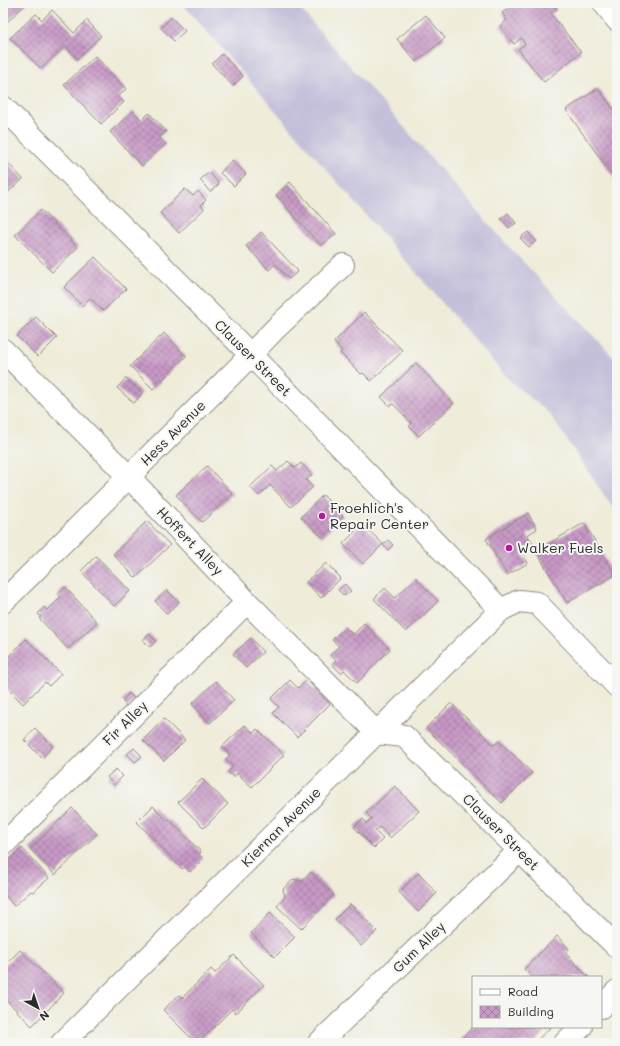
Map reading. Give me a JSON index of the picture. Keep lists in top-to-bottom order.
{
  "streets": {
    "street": [
      "Clauser Street",
      "Hess Avenue",
      "Hoffert Alley",
      "Fir Alley",
      "Kiernan Avenue",
      "Gum Alley"
    ]
  },
  "crossings": [
    ["Clauser Street", "Hess Avenue"],
    ["Clauser Street", "Hoffert Alley"],
    ["Clauser Street", "Kiernan Avenue"],
    ["Clauser Street", "Gum Alley"],
    ["Hess Avenue", "Hoffert Alley"],
    ["Hoffert Alley", "Fir Alley"],
    ["Hoffert Alley", "Kiernan Avenue"]
  ],
  "places": ["Froehlich's Repair Center", "Walker Fuels"],
  "legend": ["Road", "Building"],
  "north": "bottom right"
}
